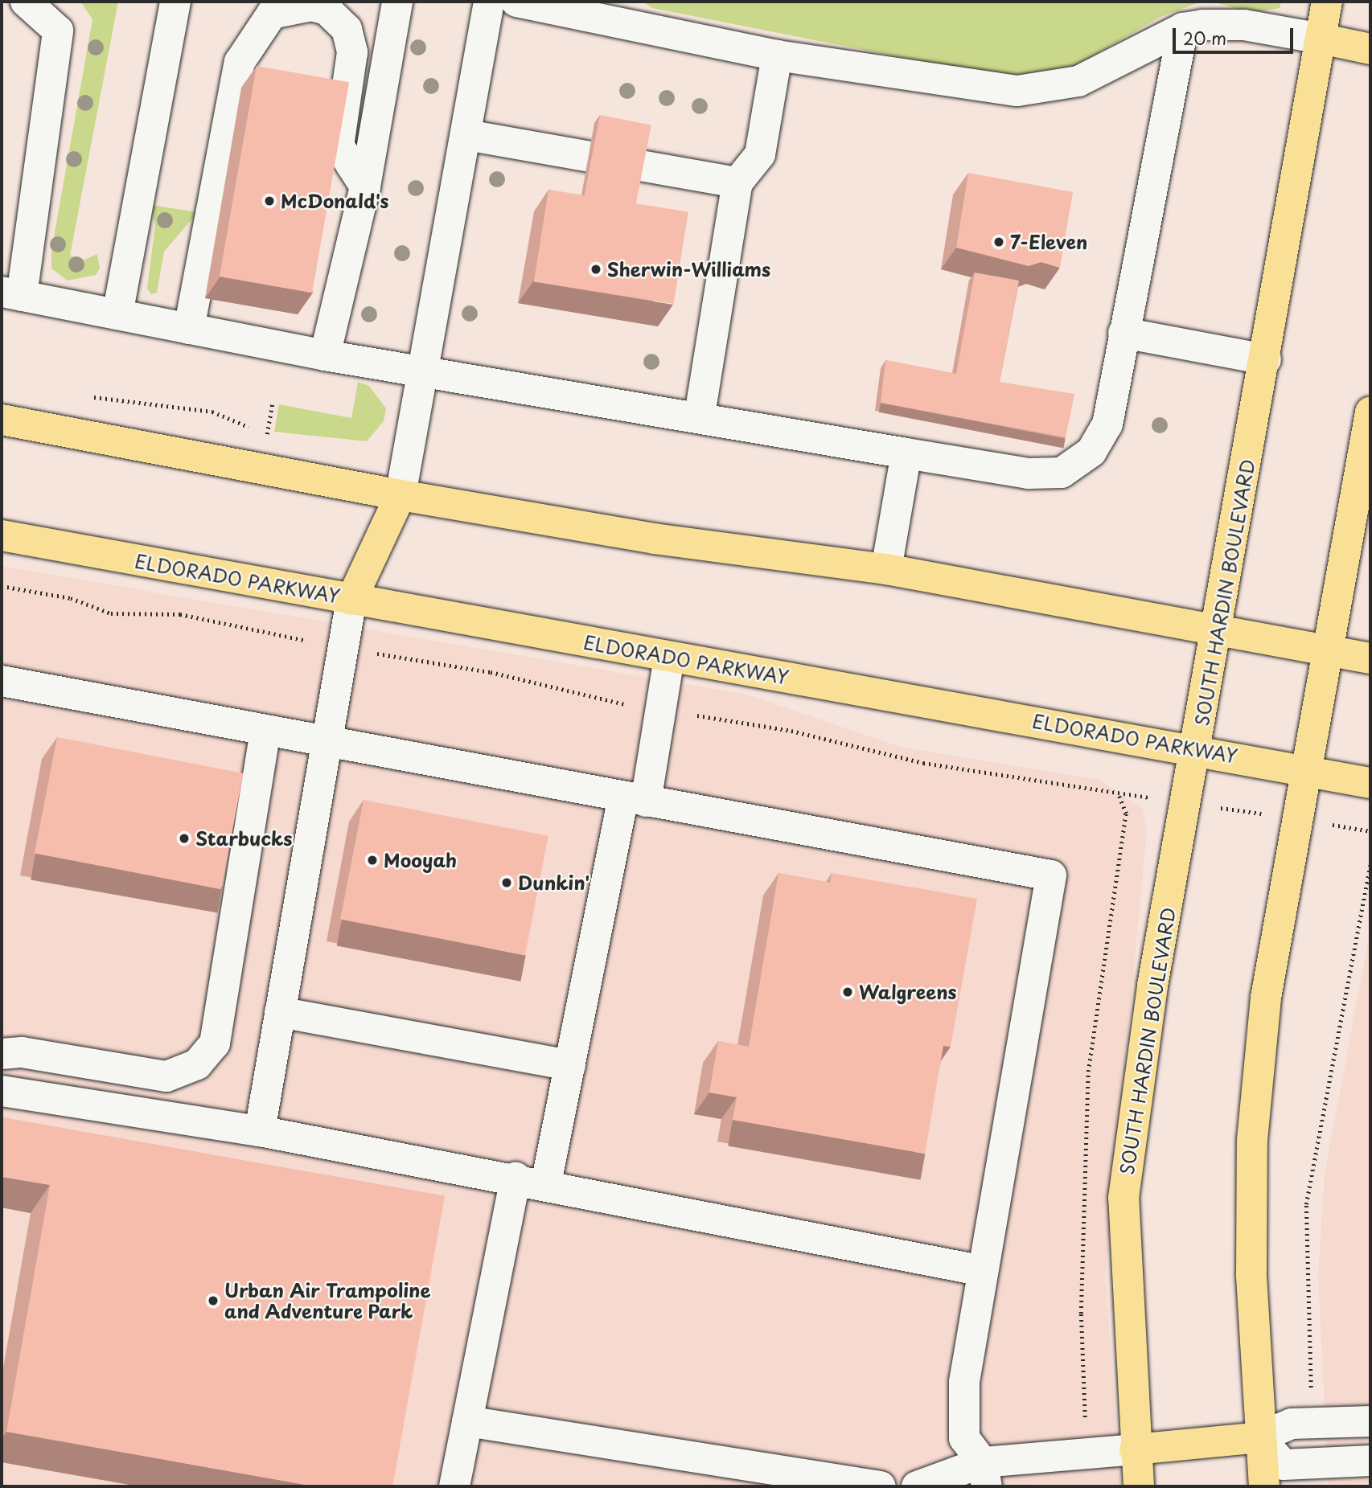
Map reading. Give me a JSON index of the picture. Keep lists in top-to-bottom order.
{
  "streets": {
    "main road": ["ELDORADO PARKWAY", "SOUTH HARDIN BOULEVARD"]
  },
  "crossings": [
    ["ELDORADO PARKWAY", "SOUTH HARDIN BOULEVARD"]
  ],
  "places": [
    "McDonald's",
    "7-Eleven",
    "Sherwin-Williams",
    "Starbucks",
    "Mooyah",
    "Dunkin'",
    "Walgreens",
    "Urban Air Trampoline and Adventure Park"
  ],
  "scale_bar": "20 m"
}
